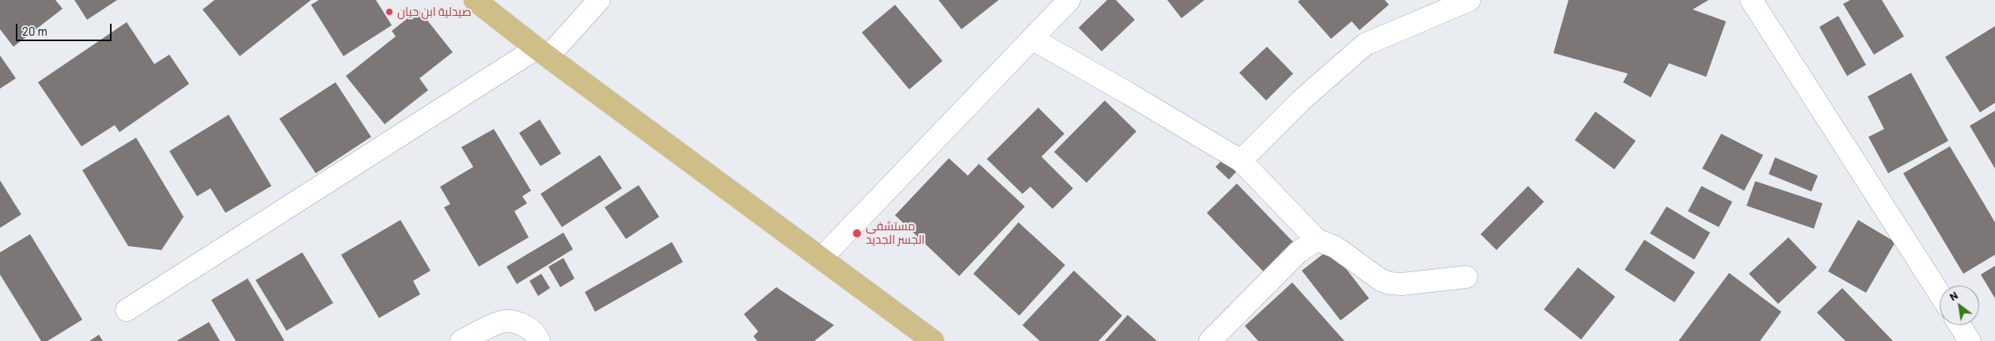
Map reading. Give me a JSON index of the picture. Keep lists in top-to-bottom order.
{
  "places": ["صيدلية ابن حيان", "مستشفى الجسر الجديد"],
  "scale_bar": "20 m",
  "north": "top left"
}
